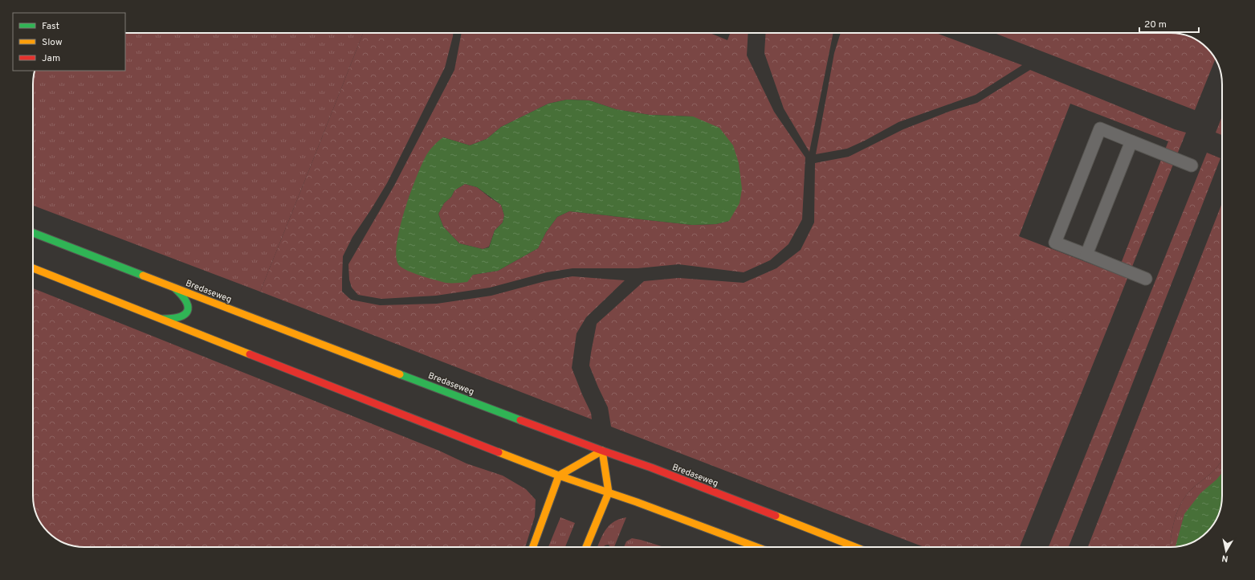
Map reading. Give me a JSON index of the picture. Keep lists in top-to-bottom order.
{
  "streets": {
    "main road": ["Bredaseweg"]
  },
  "legend": ["Fast", "Slow", "Jam"],
  "scale_bar": "20 m",
  "north": "bottom"
}
